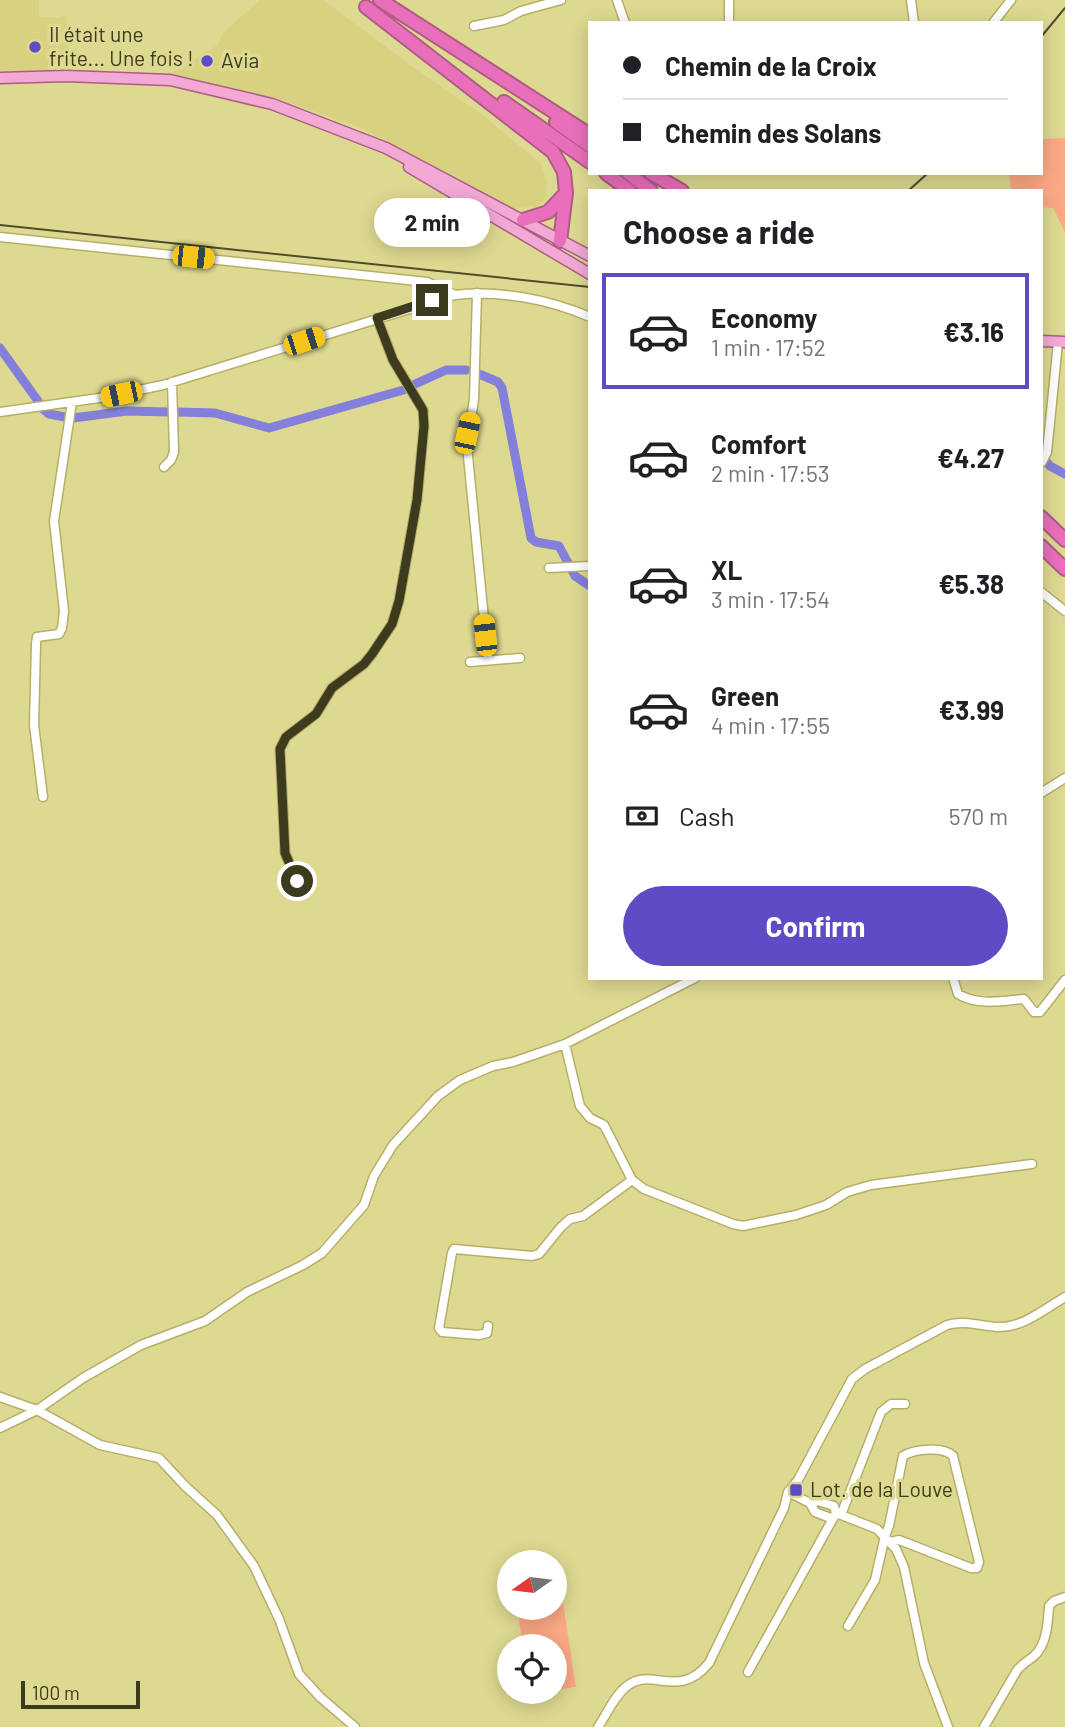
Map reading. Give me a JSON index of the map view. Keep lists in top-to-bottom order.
{
  "places": {
    "other": ["Il était une frite... Une fois !", "Avia"],
    "transit": ["Lot. de la Louve"]
  },
  "scale_bar": "100 m",
  "north": "left",
  "page": {
    "banner": ["Chemin de la Croix", "Chemin des Solans"],
    "heading": "Choose a ride",
    "bubble": "2 min",
    "list": [
      {
        "name": "Economy",
        "note": "1 min · 17:52",
        "value": "€3.16"
      },
      {
        "name": "Comfort",
        "note": "2 min · 17:53",
        "value": "€4.27"
      },
      {
        "name": "XL",
        "note": "3 min · 17:54",
        "value": "€5.38"
      },
      {
        "name": "Green",
        "note": "4 min · 17:55",
        "value": "€3.99"
      }
    ],
    "pay": ["Cash", "570 m"],
    "buttons": "Confirm",
    "scale": "100 m"
  }
}
